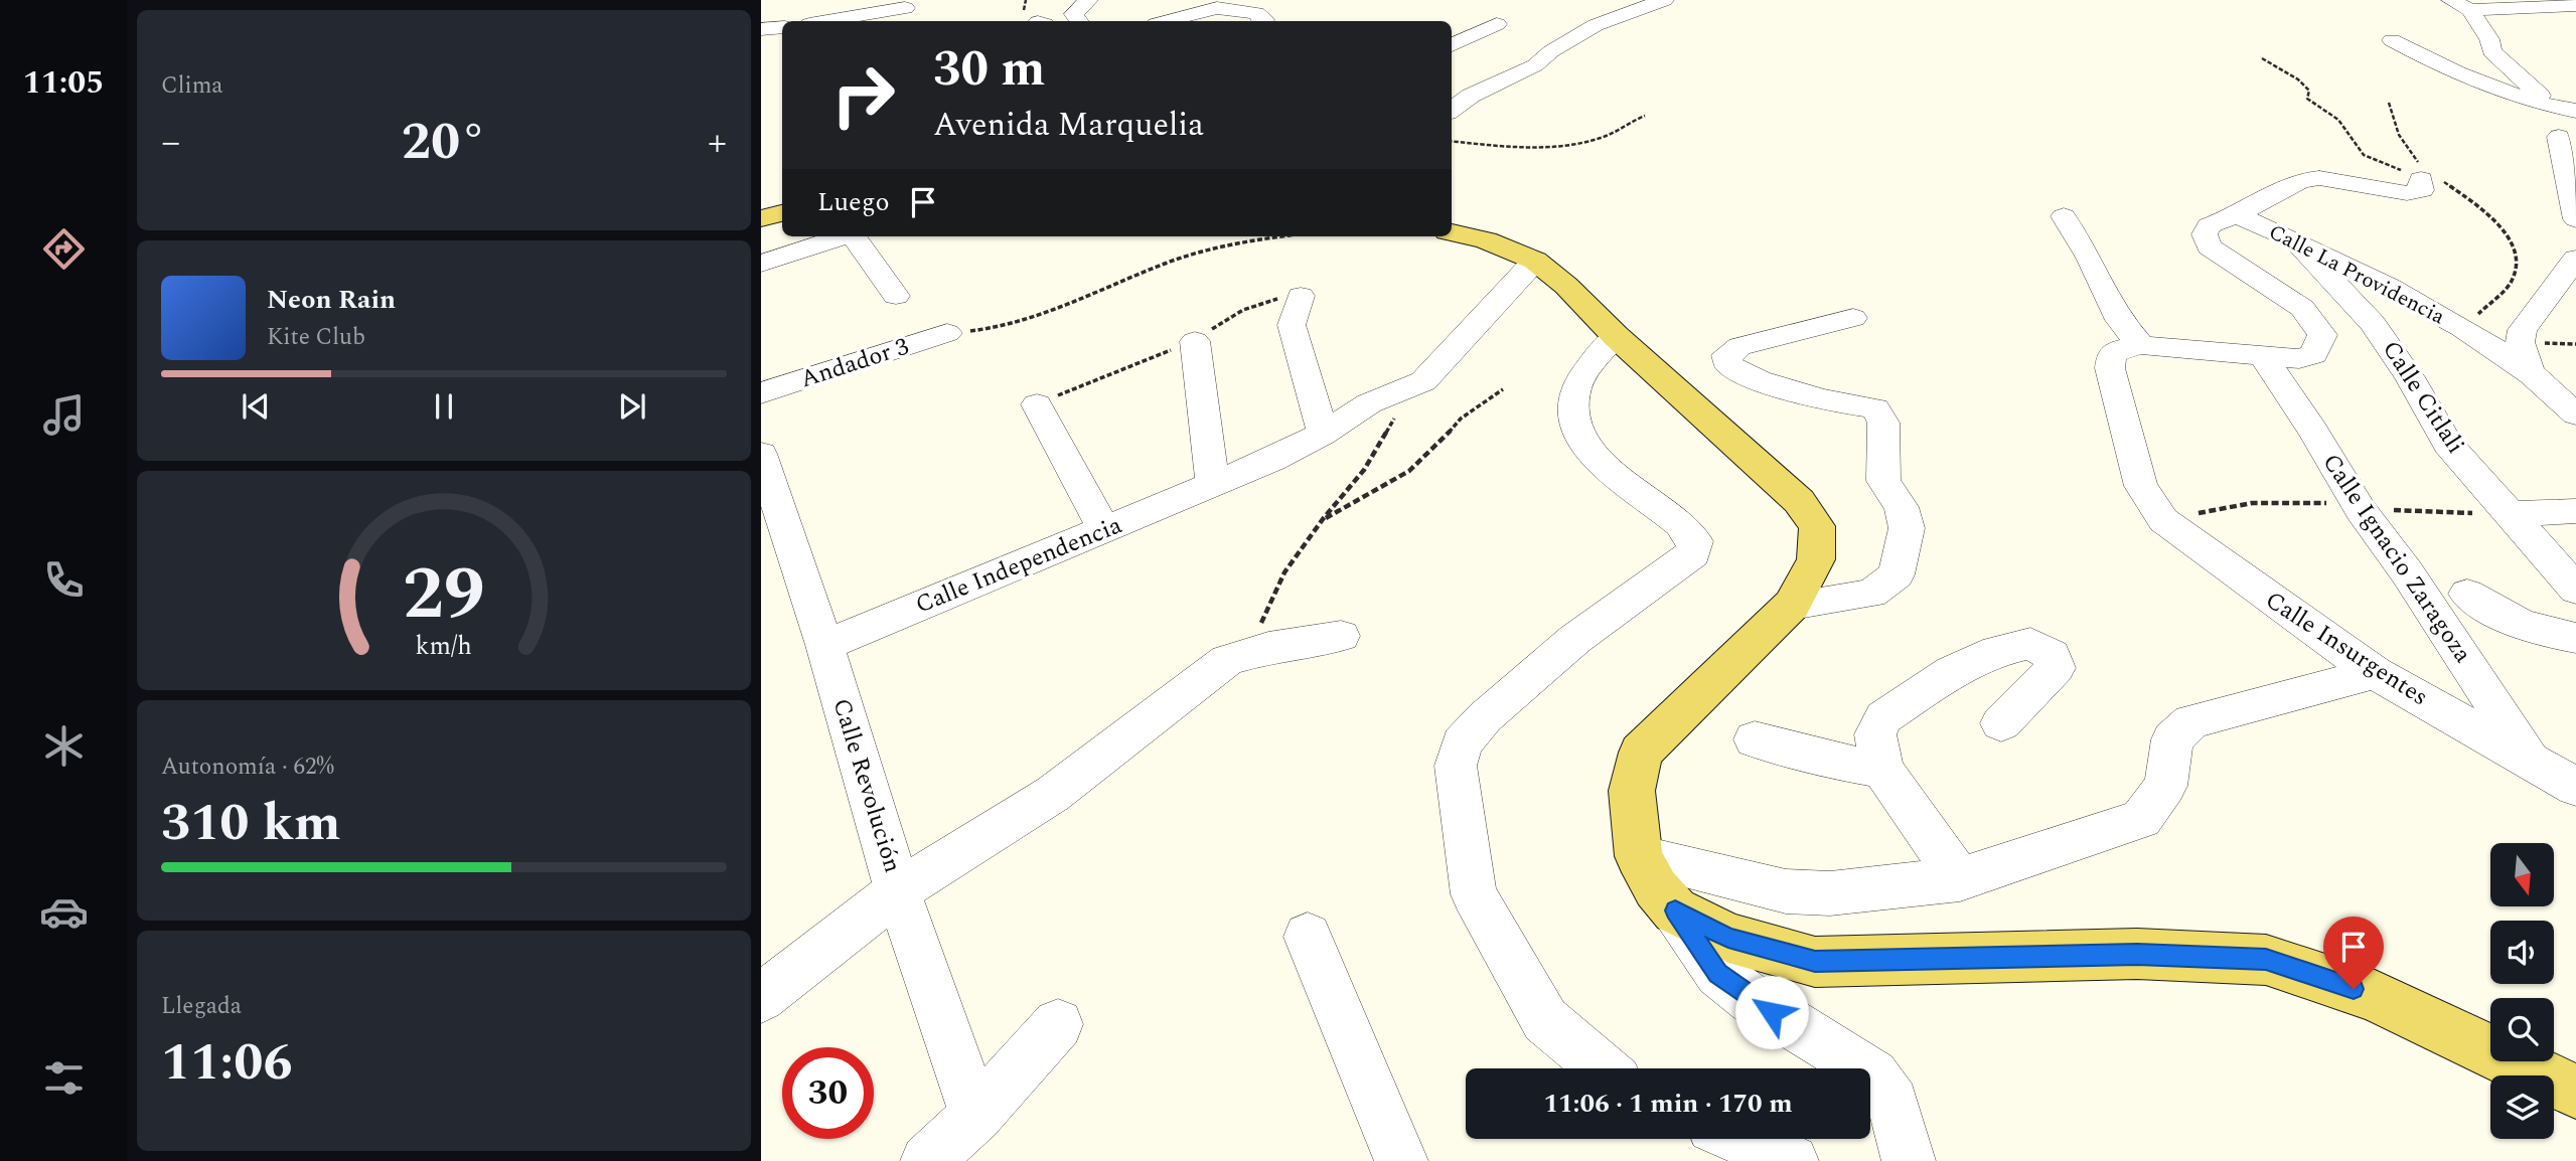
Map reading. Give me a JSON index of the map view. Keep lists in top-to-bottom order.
{
  "streets": {
    "street": [
      "Calle La Providencia",
      "Andador 3",
      "Calle Citlali",
      "Calle Ignacio Zaragoza",
      "Calle Independencia",
      "Calle Insurgentes",
      "Calle Revolución"
    ]
  },
  "crossings": [
    ["Calle La Providencia", "Calle Citlali"],
    ["Calle Ignacio Zaragoza", "Calle Insurgentes"],
    ["Calle Independencia", "Calle Revolución"]
  ],
  "north": "bottom",
  "page": {
    "tabs": "11:05",
    "tile": [
      "Clima",
      ["Autonomía · 62%", "310 km"],
      ["Llegada", "11:06"]
    ],
    "turn": ["30 m", "Avenida Marquelia"],
    "heat": ["−", "20°", "+"],
    "then": "Luego",
    "song": ["Neon Rain", "Kite Club"],
    "limit": "30",
    "trip": "11:06 · 1 min · 170 m",
    "gauge": ["29", "km/h"]
  }
}
